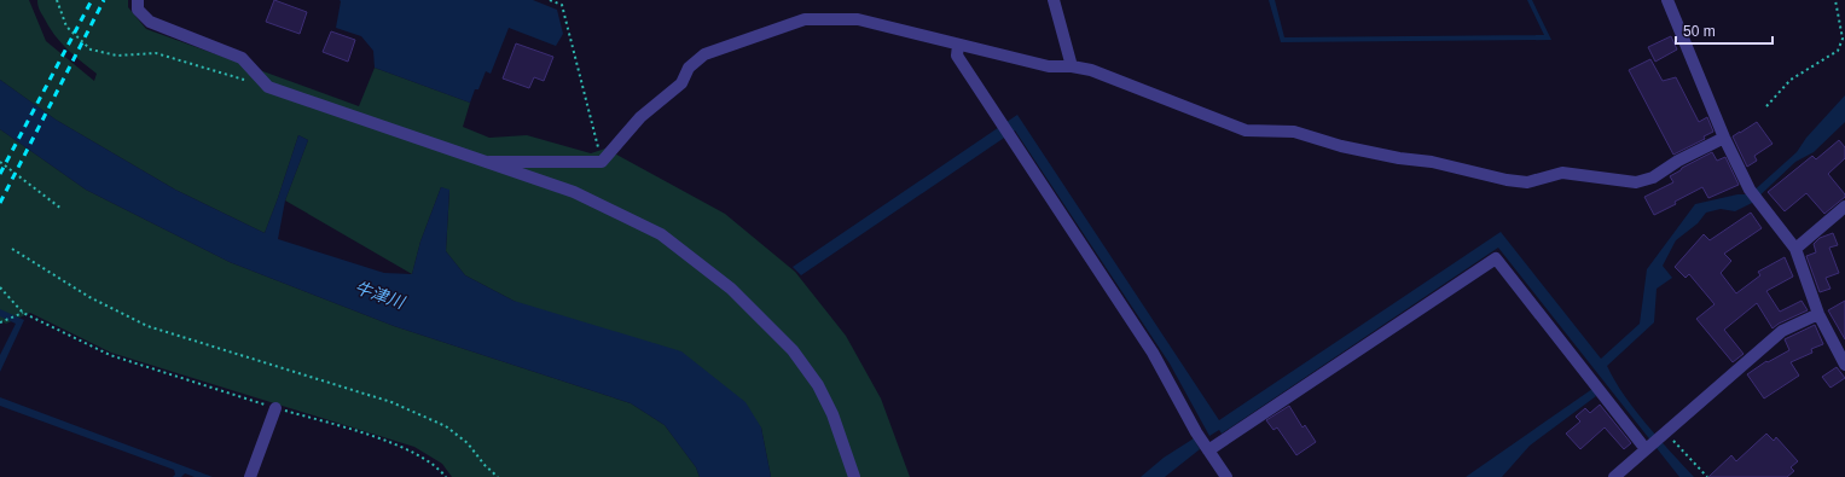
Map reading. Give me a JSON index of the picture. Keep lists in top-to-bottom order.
{
  "water": ["牛津川"],
  "scale_bar": "50 m"
}
